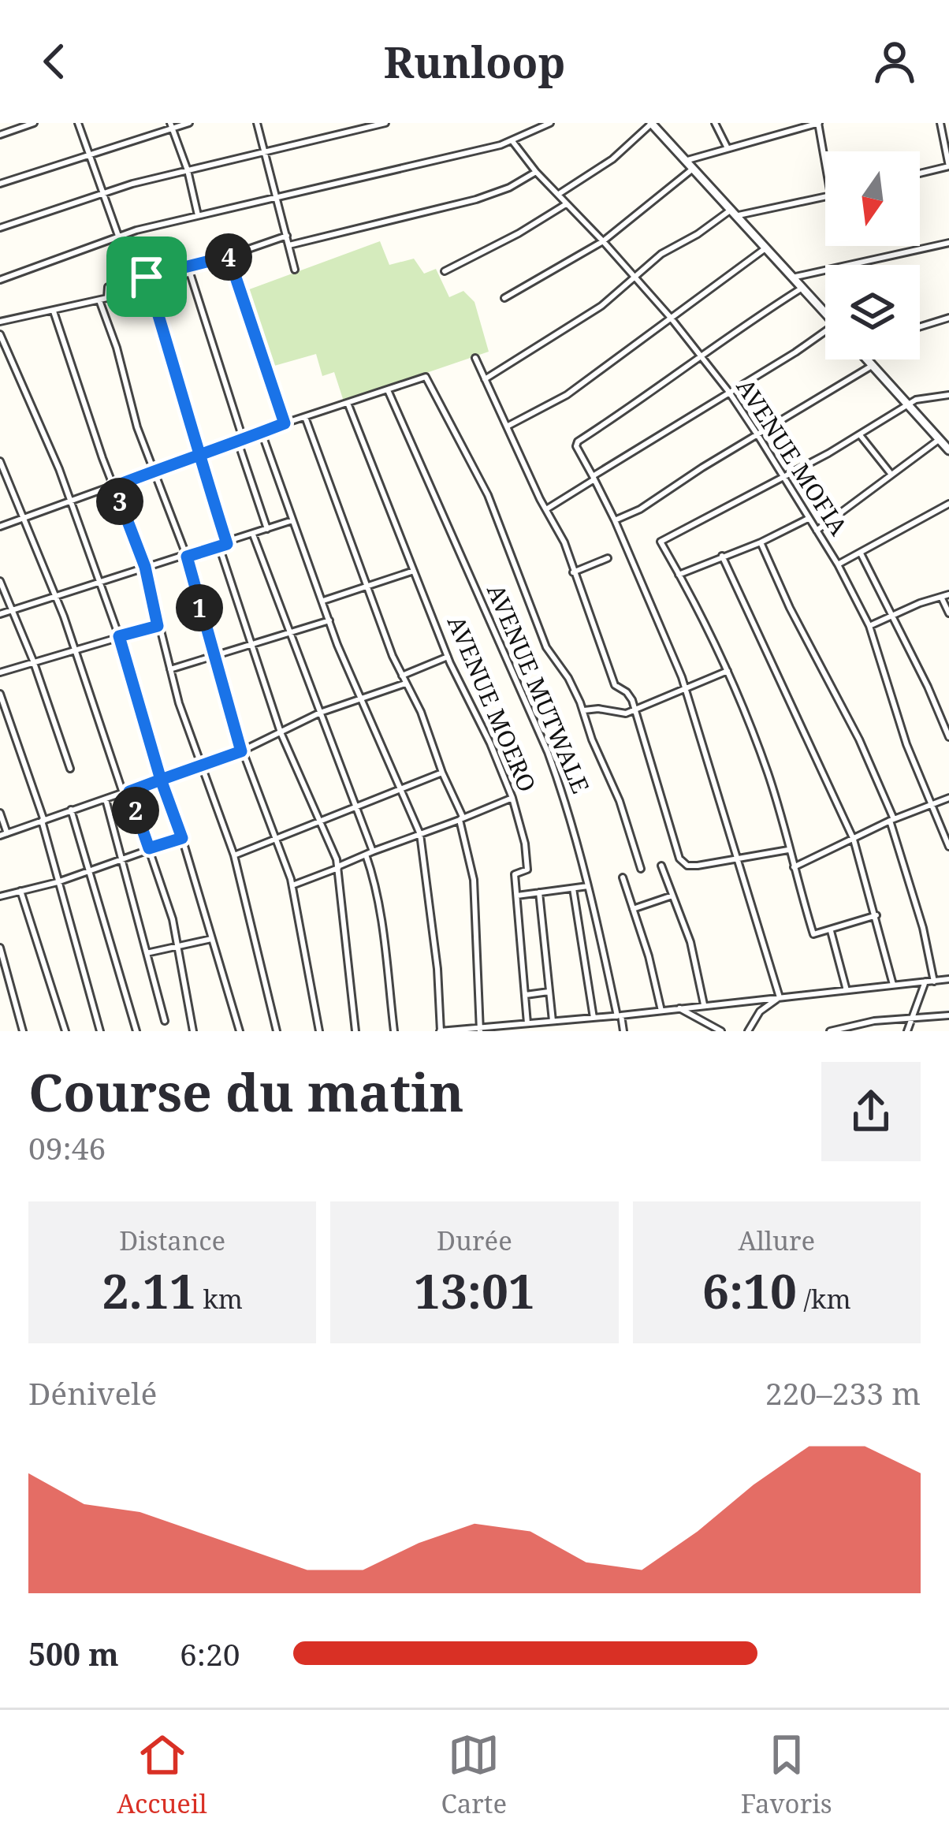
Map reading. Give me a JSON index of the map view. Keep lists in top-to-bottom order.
{
  "streets": {
    "street": ["AVENUE MOFIA", "AVENUE MUTWALE", "AVENUE MOERO"]
  },
  "north": "bottom",
  "page": {
    "header": "Runloop",
    "pins": [
      "4",
      "3",
      "1",
      "2"
    ],
    "heading": ["Course du matin", "09:46"],
    "stats": [
      ["Distance", "2.11 km"],
      ["Durée", "13:01"],
      ["Allure", "6:10 /km"]
    ],
    "chart": ["Dénivelé", "220–233 m"],
    "list": [
      {
        "name": "500 m",
        "note": "6:20"
      }
    ],
    "tabs": ["Accueil", "Carte", "Favoris"]
  }
}
